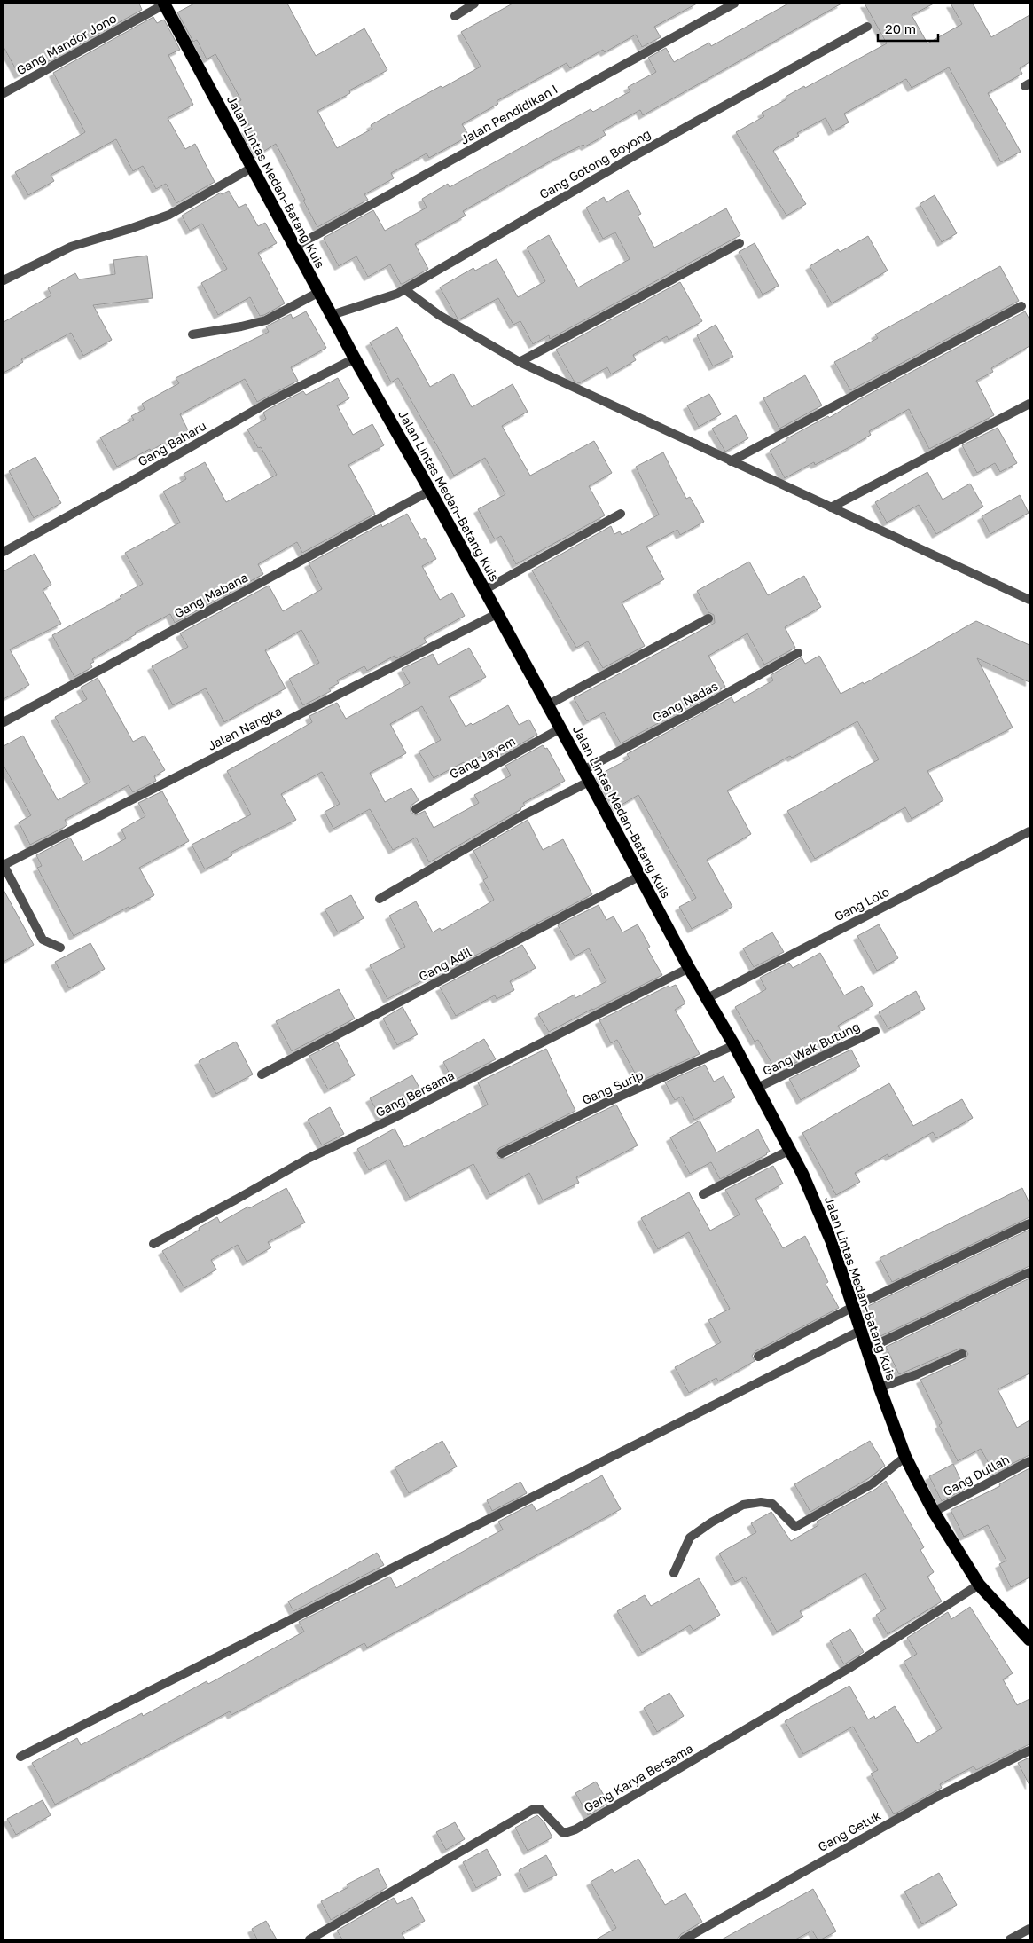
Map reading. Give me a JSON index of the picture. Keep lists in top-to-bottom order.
{
  "streets": {
    "highway": ["Jalan Lintas Medan–Batang Kuis"],
    "street": [
      "Gang Mandor Jono",
      "Jalan Pendidikan I",
      "Gang Gotong Boyong",
      "Gang Baharu",
      "Gang Mabana",
      "Gang Nadas",
      "Jalan Nangka",
      "Gang Jayem",
      "Gang Lolo",
      "Gang Adil",
      "Gang Wak Butung",
      "Gang Surip",
      "Gang Bersama",
      "Gang Dullah",
      "Gang Karya Bersama",
      "Gang Getuk"
    ]
  },
  "crossings": [
    ["Gang Mandor Jono", "Jalan Lintas Medan–Batang Kuis"],
    ["Jalan Pendidikan I", "Jalan Lintas Medan–Batang Kuis"],
    ["Gang Gotong Boyong", "Jalan Lintas Medan–Batang Kuis"],
    ["Jalan Lintas Medan–Batang Kuis", "Gang Baharu"],
    ["Jalan Lintas Medan–Batang Kuis", "Gang Mabana"],
    ["Jalan Lintas Medan–Batang Kuis", "Gang Nadas"],
    ["Jalan Lintas Medan–Batang Kuis", "Jalan Nangka"],
    ["Jalan Lintas Medan–Batang Kuis", "Gang Jayem"],
    ["Jalan Lintas Medan–Batang Kuis", "Gang Lolo"],
    ["Jalan Lintas Medan–Batang Kuis", "Gang Adil"],
    ["Jalan Lintas Medan–Batang Kuis", "Gang Wak Butung"],
    ["Jalan Lintas Medan–Batang Kuis", "Gang Surip"],
    ["Jalan Lintas Medan–Batang Kuis", "Gang Bersama"],
    ["Jalan Lintas Medan–Batang Kuis", "Gang Dullah"],
    ["Jalan Lintas Medan–Batang Kuis", "Gang Karya Bersama"]
  ],
  "scale_bar": "20 m"
}
